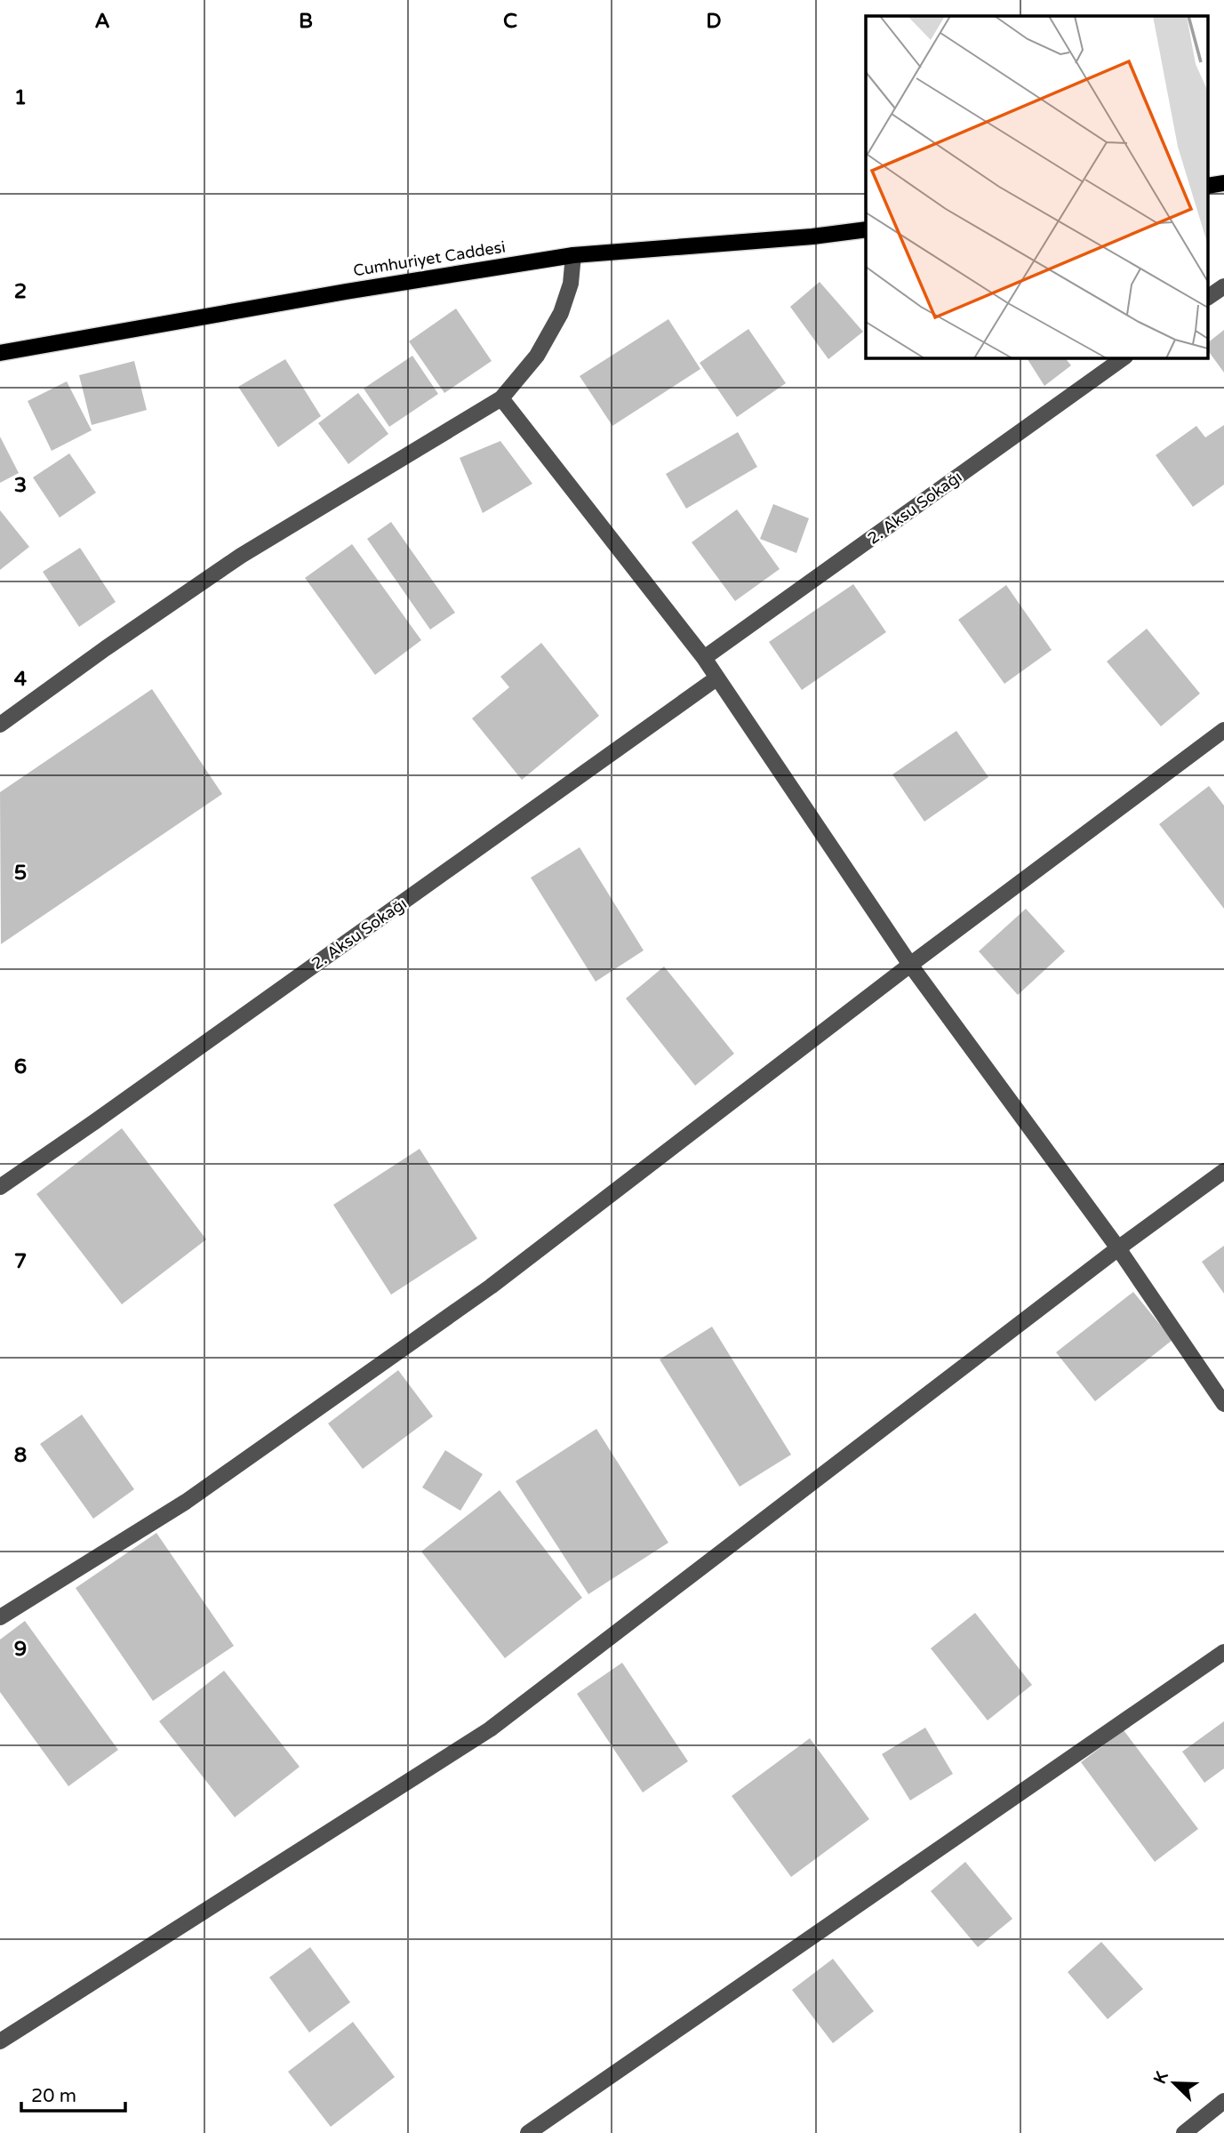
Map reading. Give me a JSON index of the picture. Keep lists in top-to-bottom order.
{
  "streets": {
    "main road": ["Cumhuriyet Caddesi"],
    "street": ["2. Aksu Sokağı"]
  },
  "scale_bar": "20 m",
  "north": "top left",
  "grid": {
    "columns": [
      "A",
      "B",
      "C",
      "D"
    ],
    "rows": [
      "1",
      "2",
      "3",
      "4",
      "5",
      "6",
      "7",
      "8",
      "9"
    ]
  }
}
